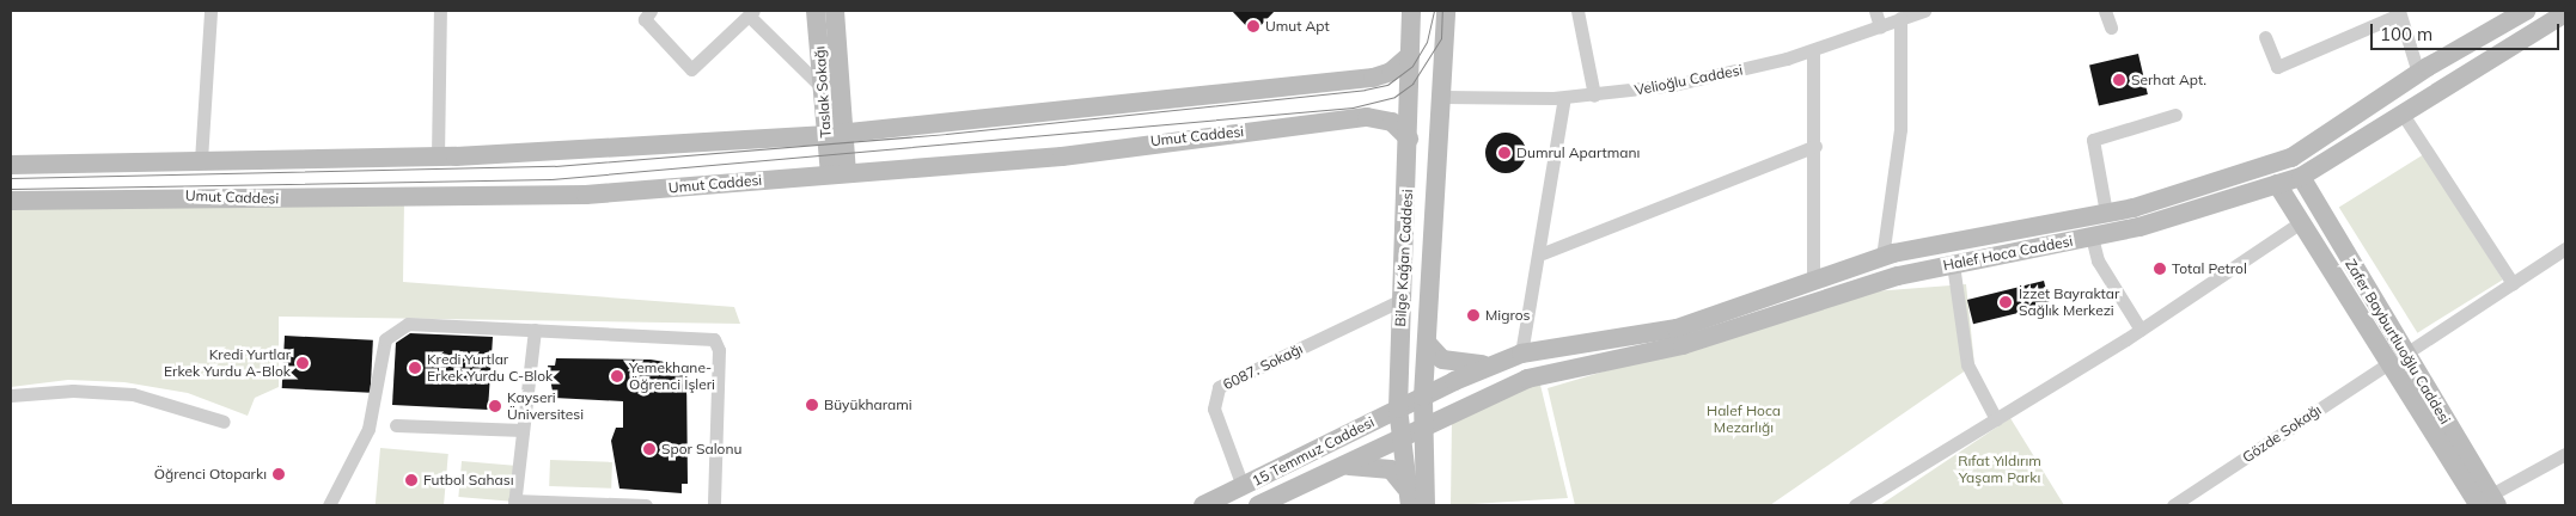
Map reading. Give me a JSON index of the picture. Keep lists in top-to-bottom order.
{
  "streets": {
    "street": [
      "Velioğlu Caddesi",
      "Taslak Sokağı",
      "Umut Caddesi",
      "Halef Hoca Caddesi",
      "Bilge Kağan Caddesi",
      "Zafer Bayburtluoğlu Caddesi",
      "6087. Sokağı",
      "Gözde Sokağı",
      "15 Temmuz Caddesi"
    ]
  },
  "crossings": [
    ["Velioğlu Caddesi", "Bilge Kağan Caddesi"],
    ["Taslak Sokağı", "Umut Caddesi"],
    ["Umut Caddesi", "Bilge Kağan Caddesi"],
    ["Halef Hoca Caddesi", "Bilge Kağan Caddesi"],
    ["Halef Hoca Caddesi", "Zafer Bayburtluoğlu Caddesi"],
    ["Halef Hoca Caddesi", "15 Temmuz Caddesi"],
    ["Bilge Kağan Caddesi", "6087. Sokağı"],
    ["Bilge Kağan Caddesi", "15 Temmuz Caddesi"],
    ["Zafer Bayburtluoğlu Caddesi", "Gözde Sokağı"],
    ["6087. Sokağı", "15 Temmuz Caddesi"]
  ],
  "parks": ["Halef Hoca Mezarlığı", "Rıfat Yıldırım Yaşam Parkı"],
  "places": [
    "Umut Apt",
    "Serhat Apt.",
    "Dumrul Apartmanı",
    "Total Petrol",
    "İzzet Bayraktar Sağlık Merkezi",
    "Migros",
    "Kredi Yurtlar Erkek Yurdu A-Blok",
    "Kredi Yurtlar Erkek Yurdu C-Blok",
    "Yemekhane- Öğrenci İşleri",
    "Büyükharami",
    "Kayseri Üniversitesi",
    "Spor Salonu",
    "Öğrenci Otoparkı",
    "Futbol Sahası"
  ],
  "scale_bar": "100 m"
}
